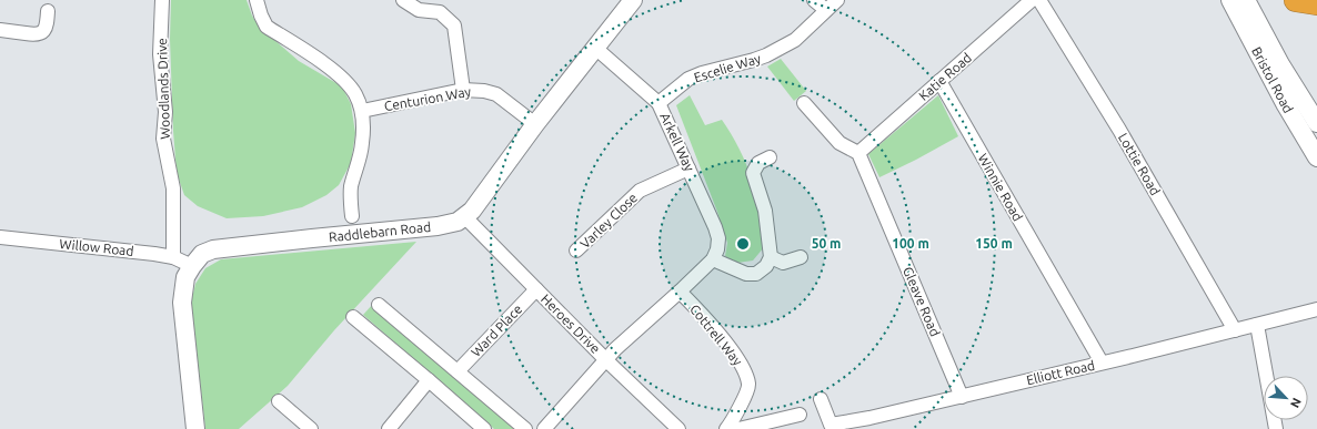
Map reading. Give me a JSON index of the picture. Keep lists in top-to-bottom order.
{
  "streets": {
    "street": [
      "Escelie Way",
      "Katie Road",
      "Bristol Road",
      "Woodlands Drive",
      "Centurion Way",
      "Arkell Way",
      "Lottie Road",
      "Winnie Road",
      "Varley Close",
      "Raddlebarn Road",
      "Willow Road",
      "Gleave Road",
      "Heroes Drive",
      "Ward Place",
      "Cottrell Way",
      "Elliott Road"
    ]
  },
  "crossings": [
    ["Escelie Way", "Arkell Way"],
    ["Katie Road", "Winnie Road"],
    ["Katie Road", "Gleave Road"],
    ["Woodlands Drive", "Willow Road"],
    ["Centurion Way", "Raddlebarn Road"],
    ["Arkell Way", "Varley Close"],
    ["Arkell Way", "Raddlebarn Road"],
    ["Lottie Road", "Elliott Road"],
    ["Winnie Road", "Elliott Road"],
    ["Raddlebarn Road", "Willow Road"],
    ["Raddlebarn Road", "Heroes Drive"],
    ["Gleave Road", "Elliott Road"],
    ["Heroes Drive", "Ward Place"]
  ],
  "north": "bottom right",
  "rings": ["50 m", "100 m", "150 m"]
}
